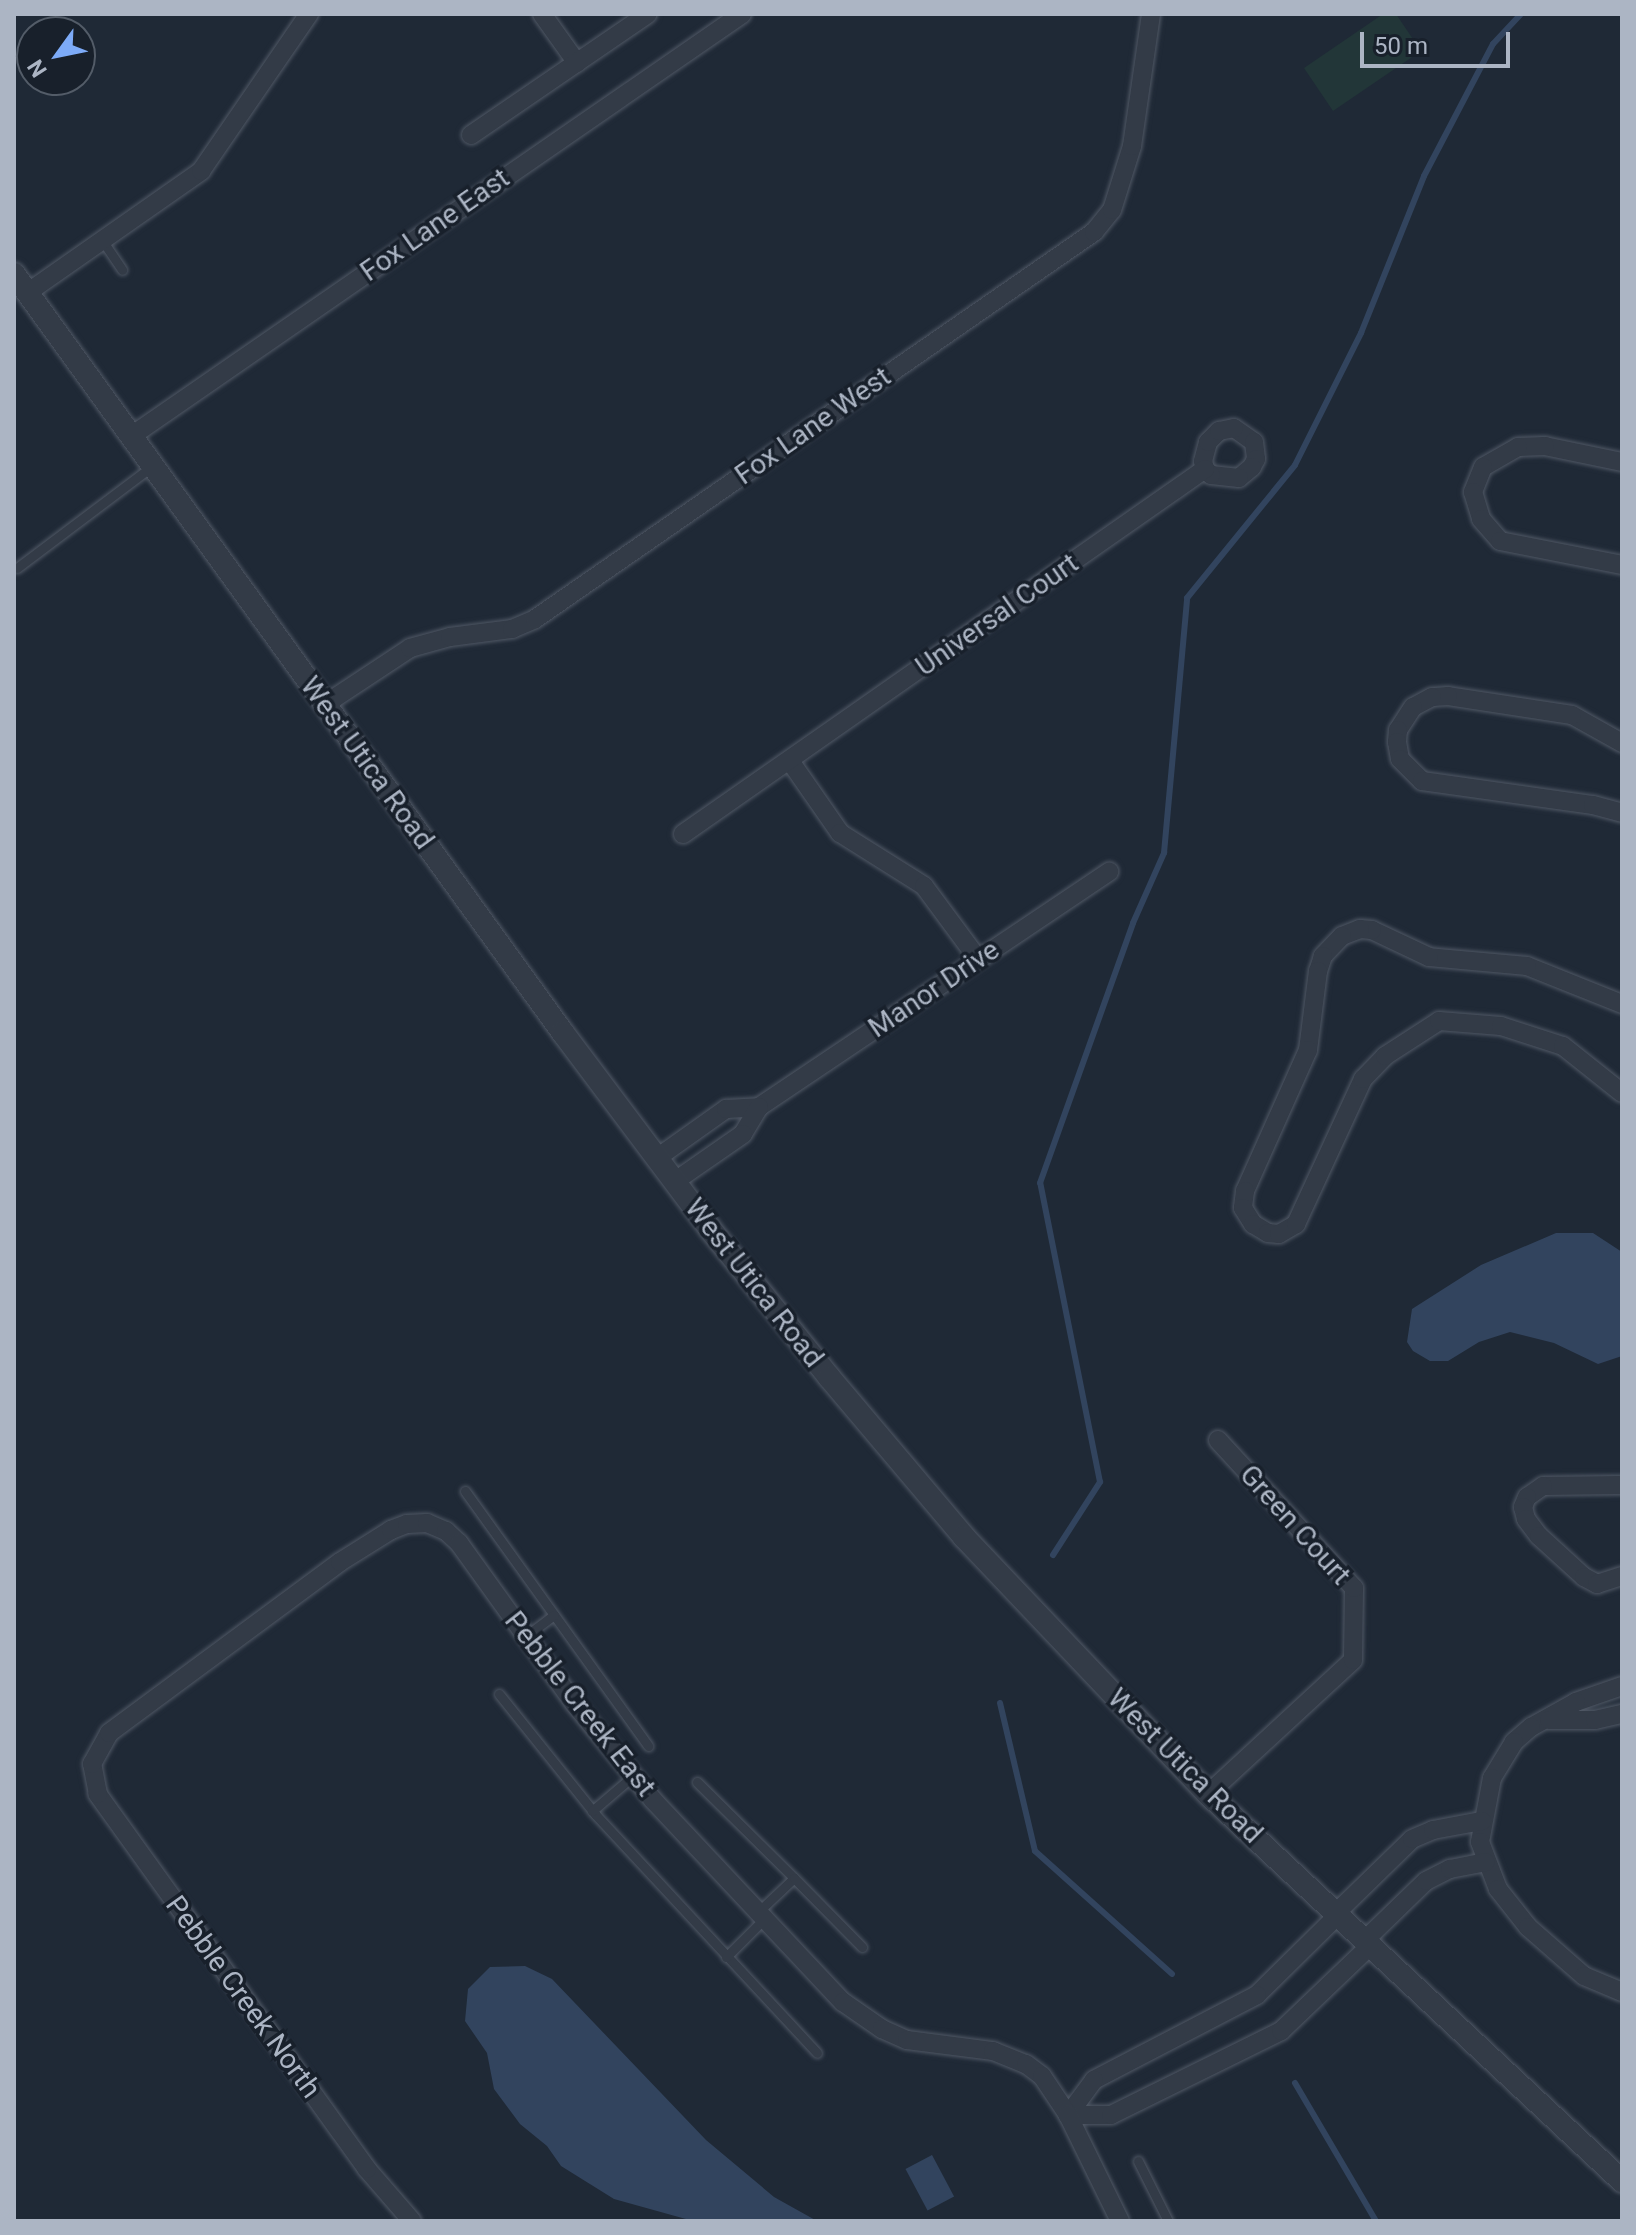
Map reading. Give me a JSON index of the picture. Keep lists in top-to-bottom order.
{
  "streets": {
    "street": [
      "Fox Lane East",
      "Fox Lane West",
      "Universal Court",
      "West Utica Road",
      "Manor Drive",
      "Green Court",
      "Pebble Creek East",
      "Pebble Creek North"
    ]
  },
  "crossings": [
    ["Fox Lane East", "West Utica Road"],
    ["Fox Lane West", "West Utica Road"],
    ["West Utica Road", "Manor Drive"],
    ["West Utica Road", "Green Court"],
    ["Pebble Creek East", "Pebble Creek North"]
  ],
  "scale_bar": "50 m",
  "north": "bottom left"
}
